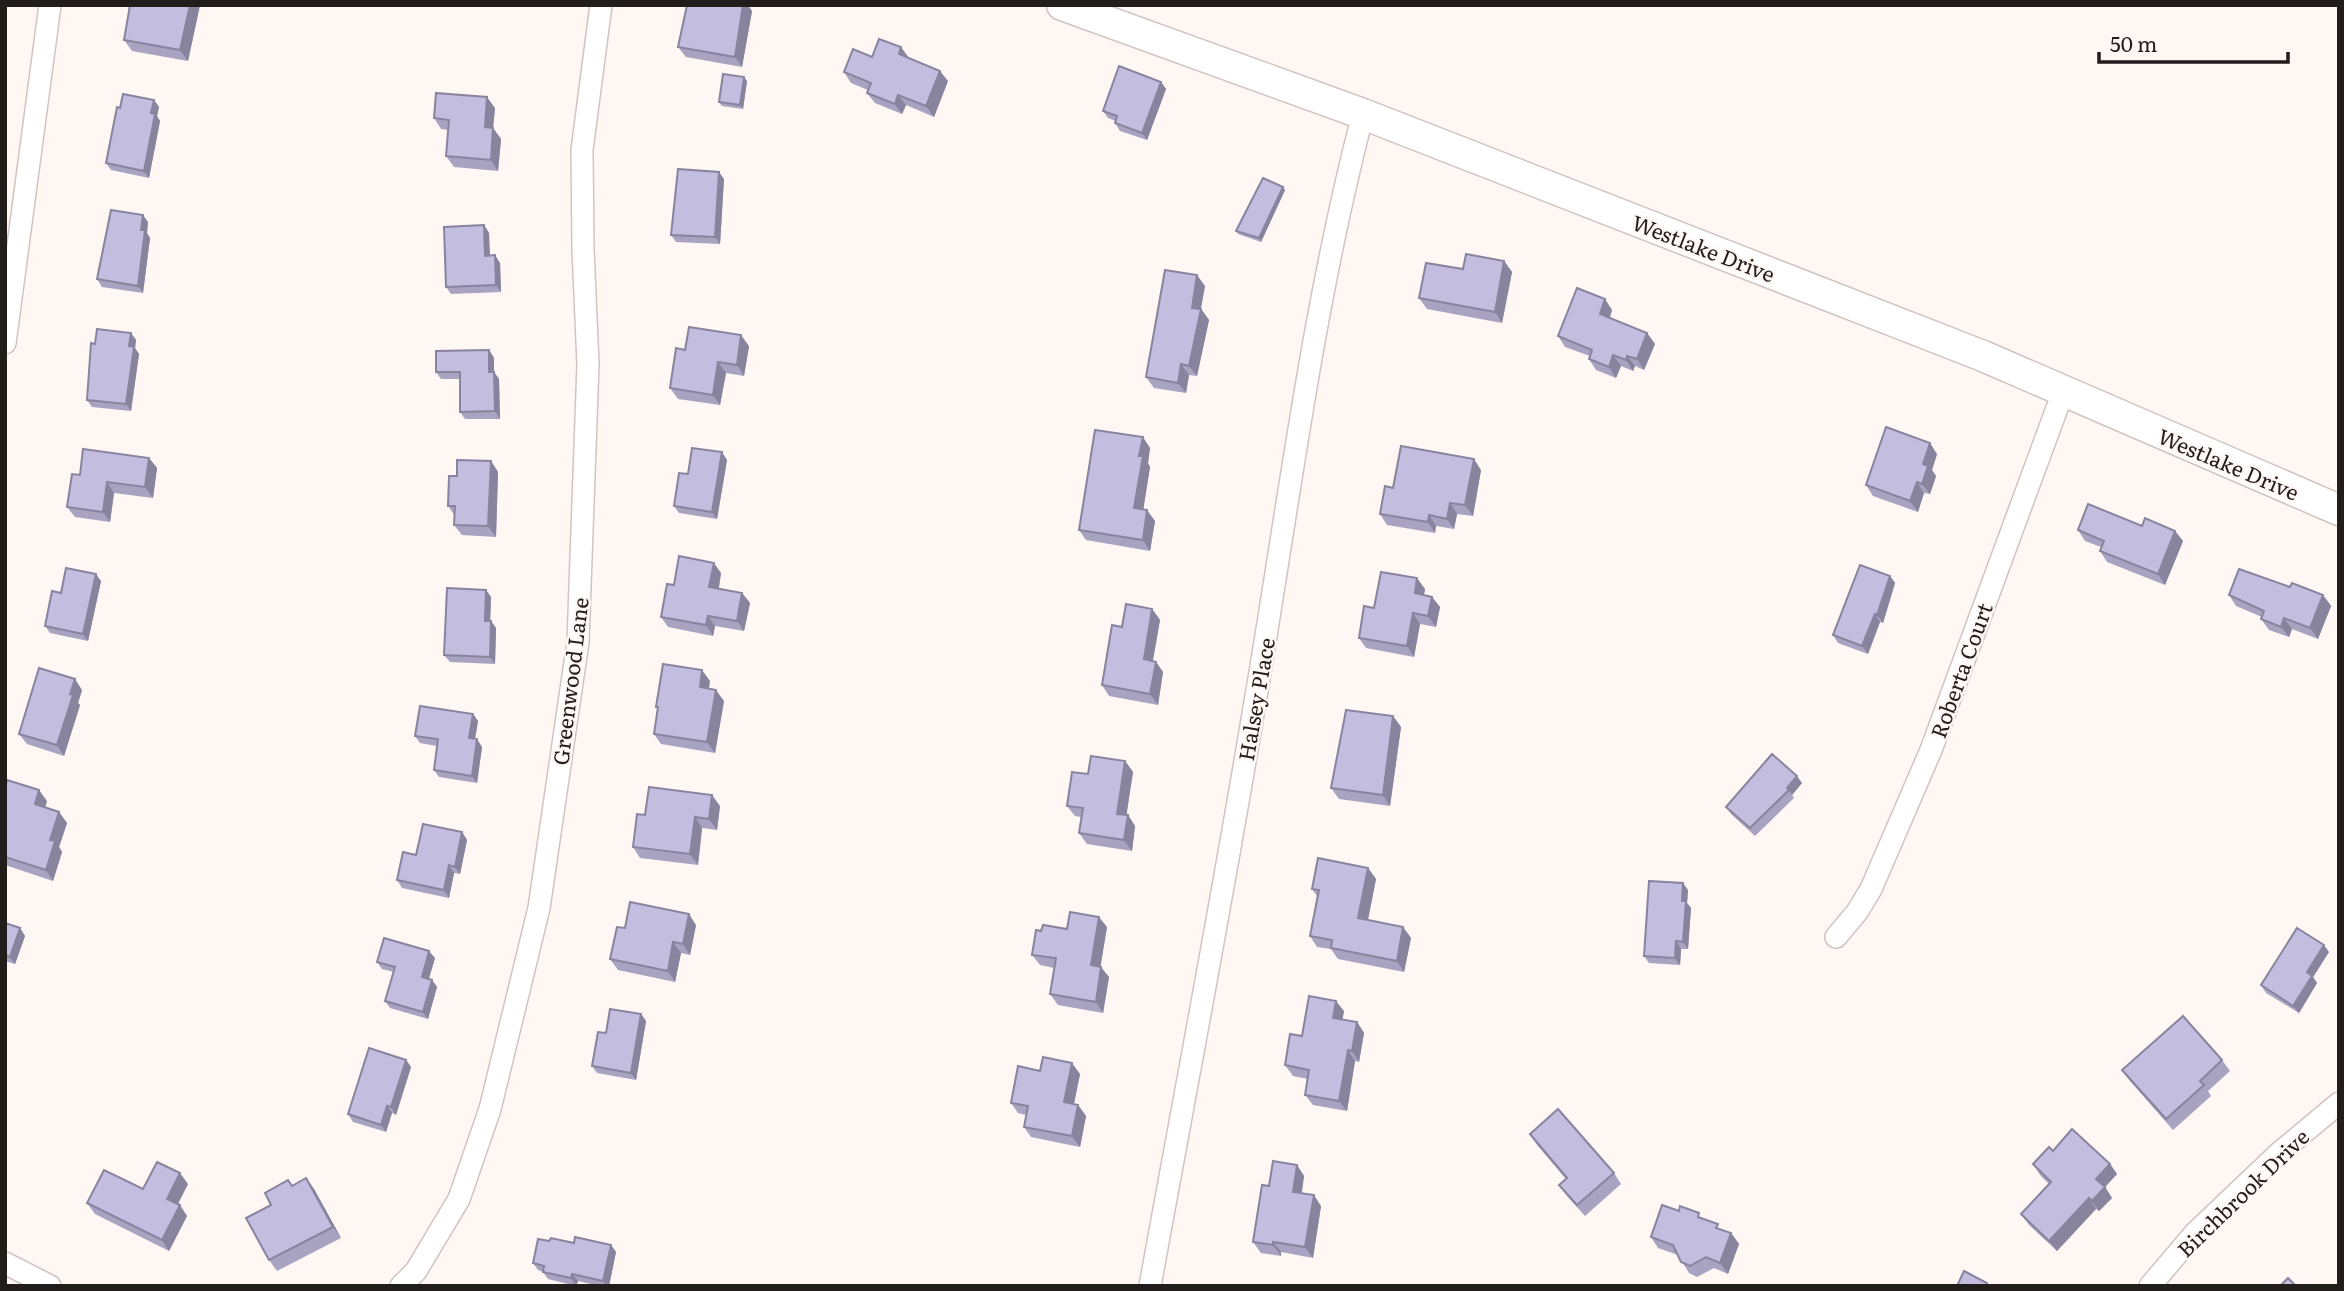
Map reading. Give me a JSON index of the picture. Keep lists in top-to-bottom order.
{
  "streets": {
    "street": [
      "Westlake Drive",
      "Roberta Court",
      "Greenwood Lane",
      "Halsey Place",
      "Birchbrook Drive"
    ]
  },
  "crossings": [
    ["Westlake Drive", "Roberta Court"],
    ["Westlake Drive", "Halsey Place"]
  ],
  "scale_bar": "50 m"
}
